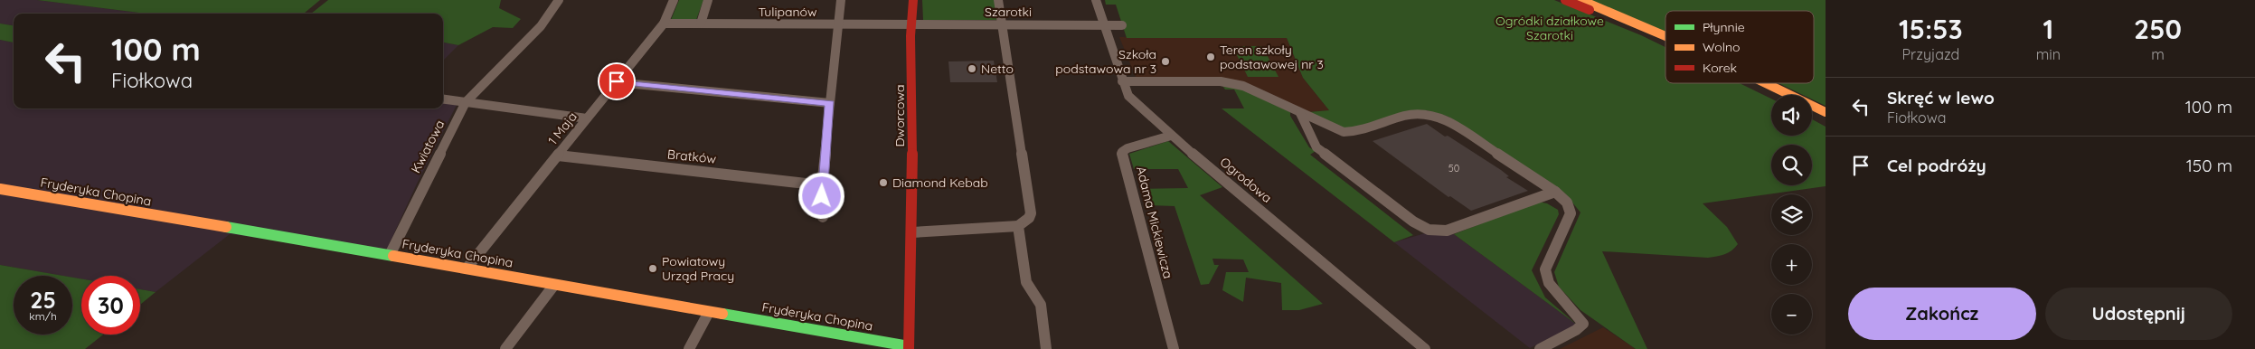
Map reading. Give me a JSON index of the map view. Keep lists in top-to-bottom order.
{
  "streets": {
    "street": [
      "Tulipanów",
      "Szarotki",
      "Dworcowa",
      "1 Maja",
      "Kwiatowa",
      "Bratków",
      "Ogrodowa",
      "Fryderyka Chopina",
      "Adama Mickiewicza"
    ]
  },
  "crossings": [
    ["Tulipanów", "Szarotki"],
    ["Tulipanów", "Dworcowa"],
    ["Tulipanów", "1 Maja"],
    ["Szarotki", "Dworcowa"],
    ["Szarotki", "Ogrodowa"],
    ["Dworcowa", "Fryderyka Chopina"],
    ["1 Maja", "Bratków"],
    ["1 Maja", "Fryderyka Chopina"],
    ["Kwiatowa", "Fryderyka Chopina"],
    ["Ogrodowa", "Adama Mickiewicza"]
  ],
  "parks": ["Ogródki działkowe Szarotki"],
  "places": [
    "Teren szkoły podstawowej nr 3",
    "Szkoła podstawowa nr 3",
    "Netto",
    "Diamond Kebab",
    "Powiatowy Urząd Pracy"
  ],
  "house_numbers": ["50"],
  "legend": ["Płynnie", "Wolno", "Korek"],
  "page": {
    "eta": [
      "15:53",
      "Przyjazd",
      "1",
      "min",
      "250",
      "m"
    ],
    "turn": ["100 m", "Fiołkowa"],
    "list": [
      {
        "name": "Skręć w lewo",
        "note": "Fiołkowa",
        "value": "100 m"
      },
      {
        "name": "Cel podróży",
        "value": "150 m"
      }
    ],
    "map_buttons": ["+", "−"],
    "speed": "25 km/h",
    "limit": "30",
    "buttons": ["Zakończ", "Udostępnij"]
  }
}
